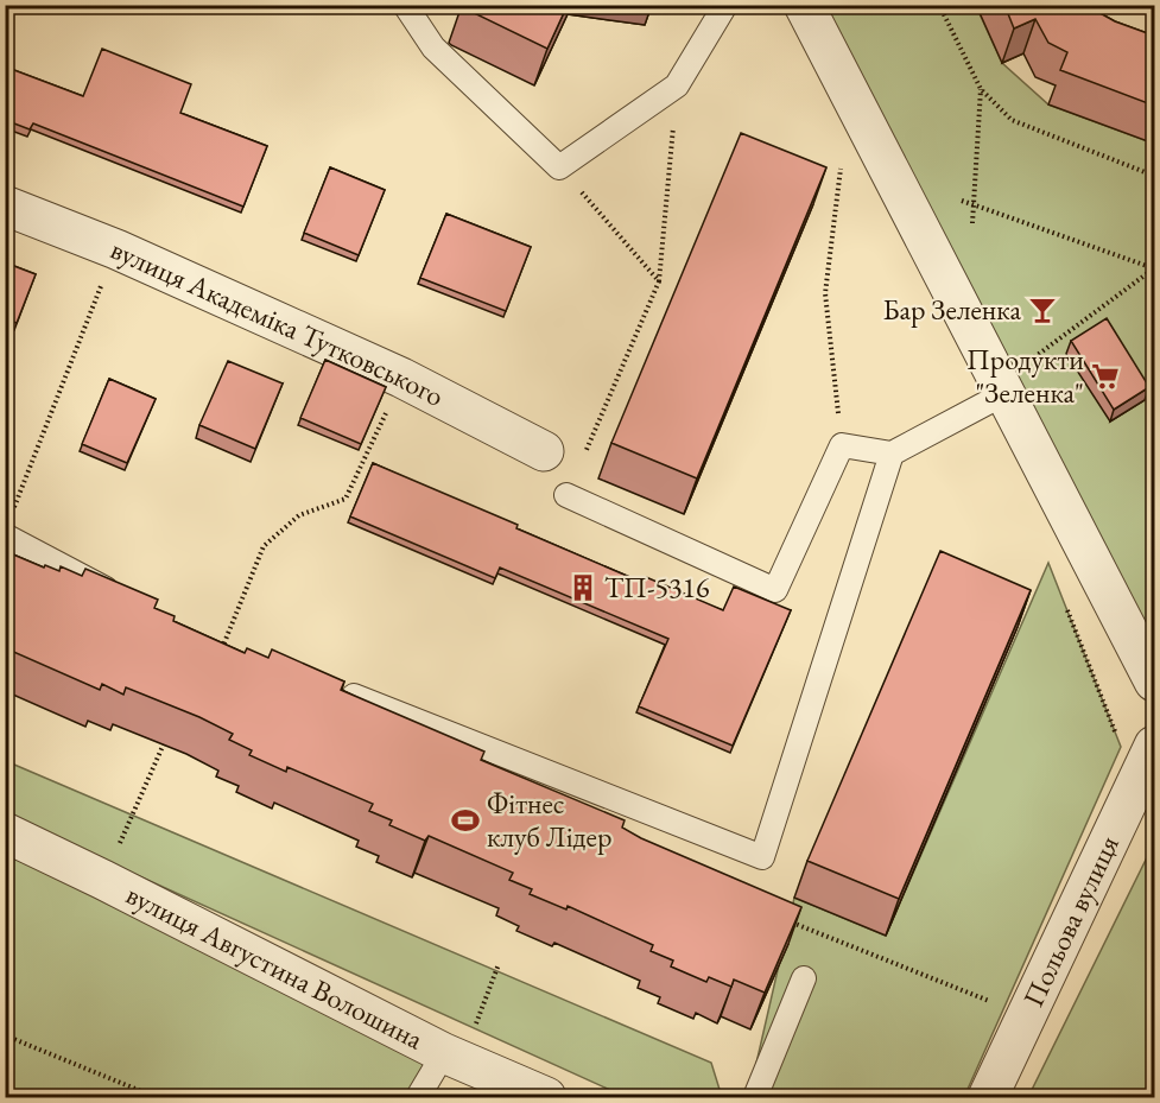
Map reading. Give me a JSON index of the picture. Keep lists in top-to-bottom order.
{
  "streets": {
    "street": ["вулиця Академіка Тутковського", "Польова вулиця", "вулиця Августина Волошина"]
  },
  "places": {
    "bar": ["Бар Зеленка"],
    "supermarket": ["Продукти \"Зеленка\""],
    "building": ["ТП-5316"],
    "sports": ["Фітнес клуб Лідер"]
  }
}
